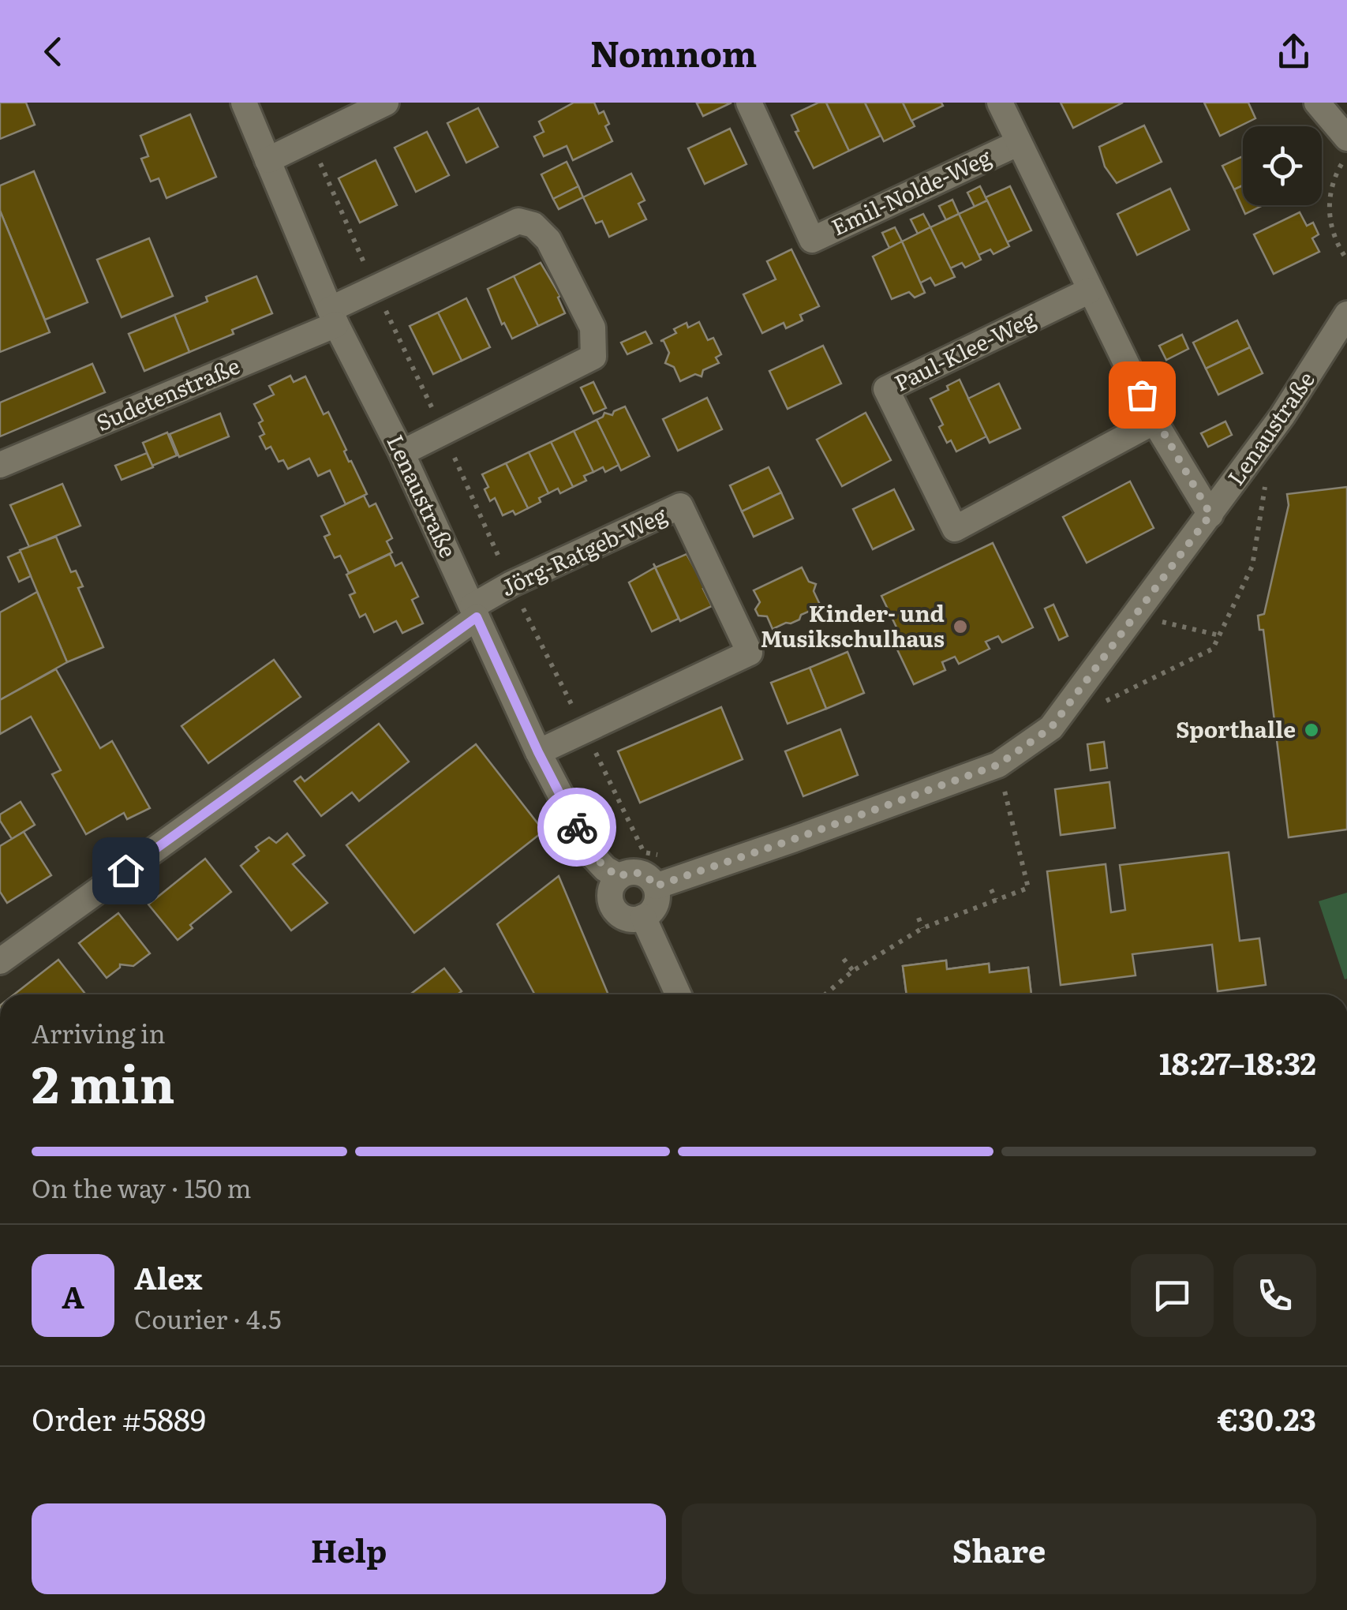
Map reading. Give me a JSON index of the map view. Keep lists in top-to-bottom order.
{
  "streets": {
    "street": [
      "Emil-Nolde-Weg",
      "Paul-Klee-Weg",
      "Sudetenstraße",
      "Lenaustraße",
      "Jörg-Ratgeb-Weg"
    ]
  },
  "crossings": [
    ["Sudetenstraße", "Lenaustraße"],
    ["Lenaustraße", "Jörg-Ratgeb-Weg"]
  ],
  "places": ["Kinder- und Musikschulhaus", "Sporthalle"],
  "page": {
    "header": "Nomnom",
    "heading": ["2 min", "Arriving in", "18:27–18:32"],
    "panel": [
      "Alex",
      "Courier · 4.5",
      "Order #5889",
      "€30.23"
    ],
    "bar": "On the way · 150 m",
    "round": "A",
    "buttons": ["Help", "Share"]
  }
}
